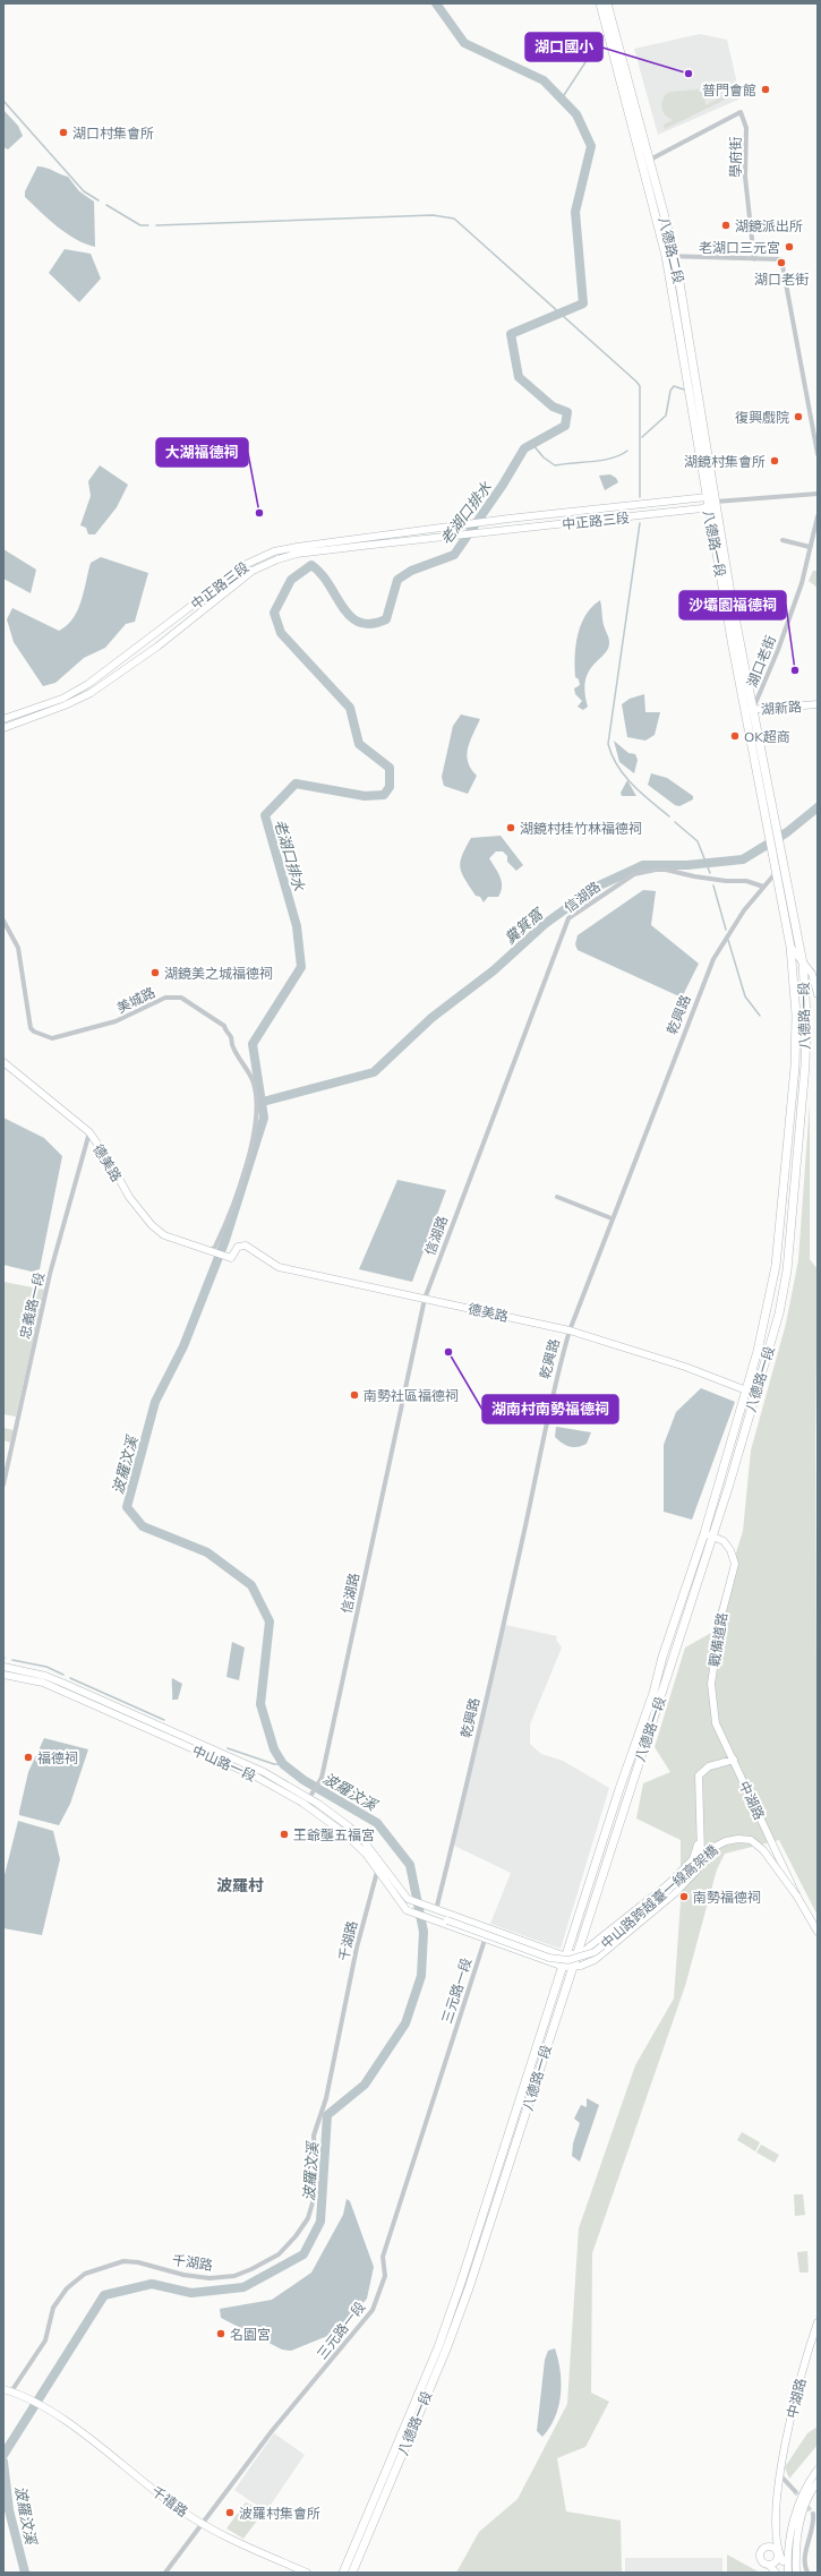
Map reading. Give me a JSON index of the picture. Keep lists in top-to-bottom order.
{
  "streets": {
    "main road": ["八德路二段", "八德路一段"],
    "street": [
      "學府街",
      "中正路三段",
      "湖口老街",
      "湖新路",
      "信湖路",
      "美城路",
      "乾興路",
      "德美路",
      "忠義路一段",
      "戰備道路",
      "中山路一段",
      "中湖路",
      "中山路跨越臺一線高架橋",
      "千湖路",
      "三元路一段",
      "千禧路"
    ]
  },
  "crossings": [
    ["學府街", "八德路二段"],
    ["八德路二段", "中正路三段"],
    ["八德路二段", "八德路一段"],
    ["中正路三段", "八德路一段"],
    ["八德路一段", "湖口老街"],
    ["八德路一段", "湖新路"],
    ["八德路一段", "乾興路"],
    ["八德路一段", "德美路"],
    ["八德路一段", "戰備道路"],
    ["湖口老街", "湖新路"],
    ["信湖路", "乾興路"],
    ["信湖路", "德美路"],
    ["信湖路", "中山路一段"],
    ["美城路", "德美路"],
    ["乾興路", "德美路"],
    ["乾興路", "中山路一段"],
    ["德美路", "忠義路一段"],
    ["戰備道路", "中湖路"],
    ["中山路一段", "千湖路"],
    ["中湖路", "中山路跨越臺一線高架橋"],
    ["千湖路", "千禧路"],
    ["三元路一段", "千禧路"]
  ],
  "districts": ["波羅村"],
  "water": ["老湖口排水", "糞箕窩", "波羅汶溪"],
  "places": [
    "湖口國小",
    "普門會館",
    "湖口村集會所",
    "湖鏡派出所",
    "老湖口三元宮",
    "湖口老街",
    "復興戲院",
    "湖鏡村集會所",
    "大湖福德祠",
    "沙壩園福德祠",
    "OK超商",
    "湖鏡村桂竹林福德祠",
    "湖鏡美之城福德祠",
    "湖南村南勢福德祠",
    "南勢社區福德祠",
    "福德祠",
    "王爺壟五福宮",
    "南勢福德祠",
    "名園宮",
    "波羅村集會所"
  ]
}
